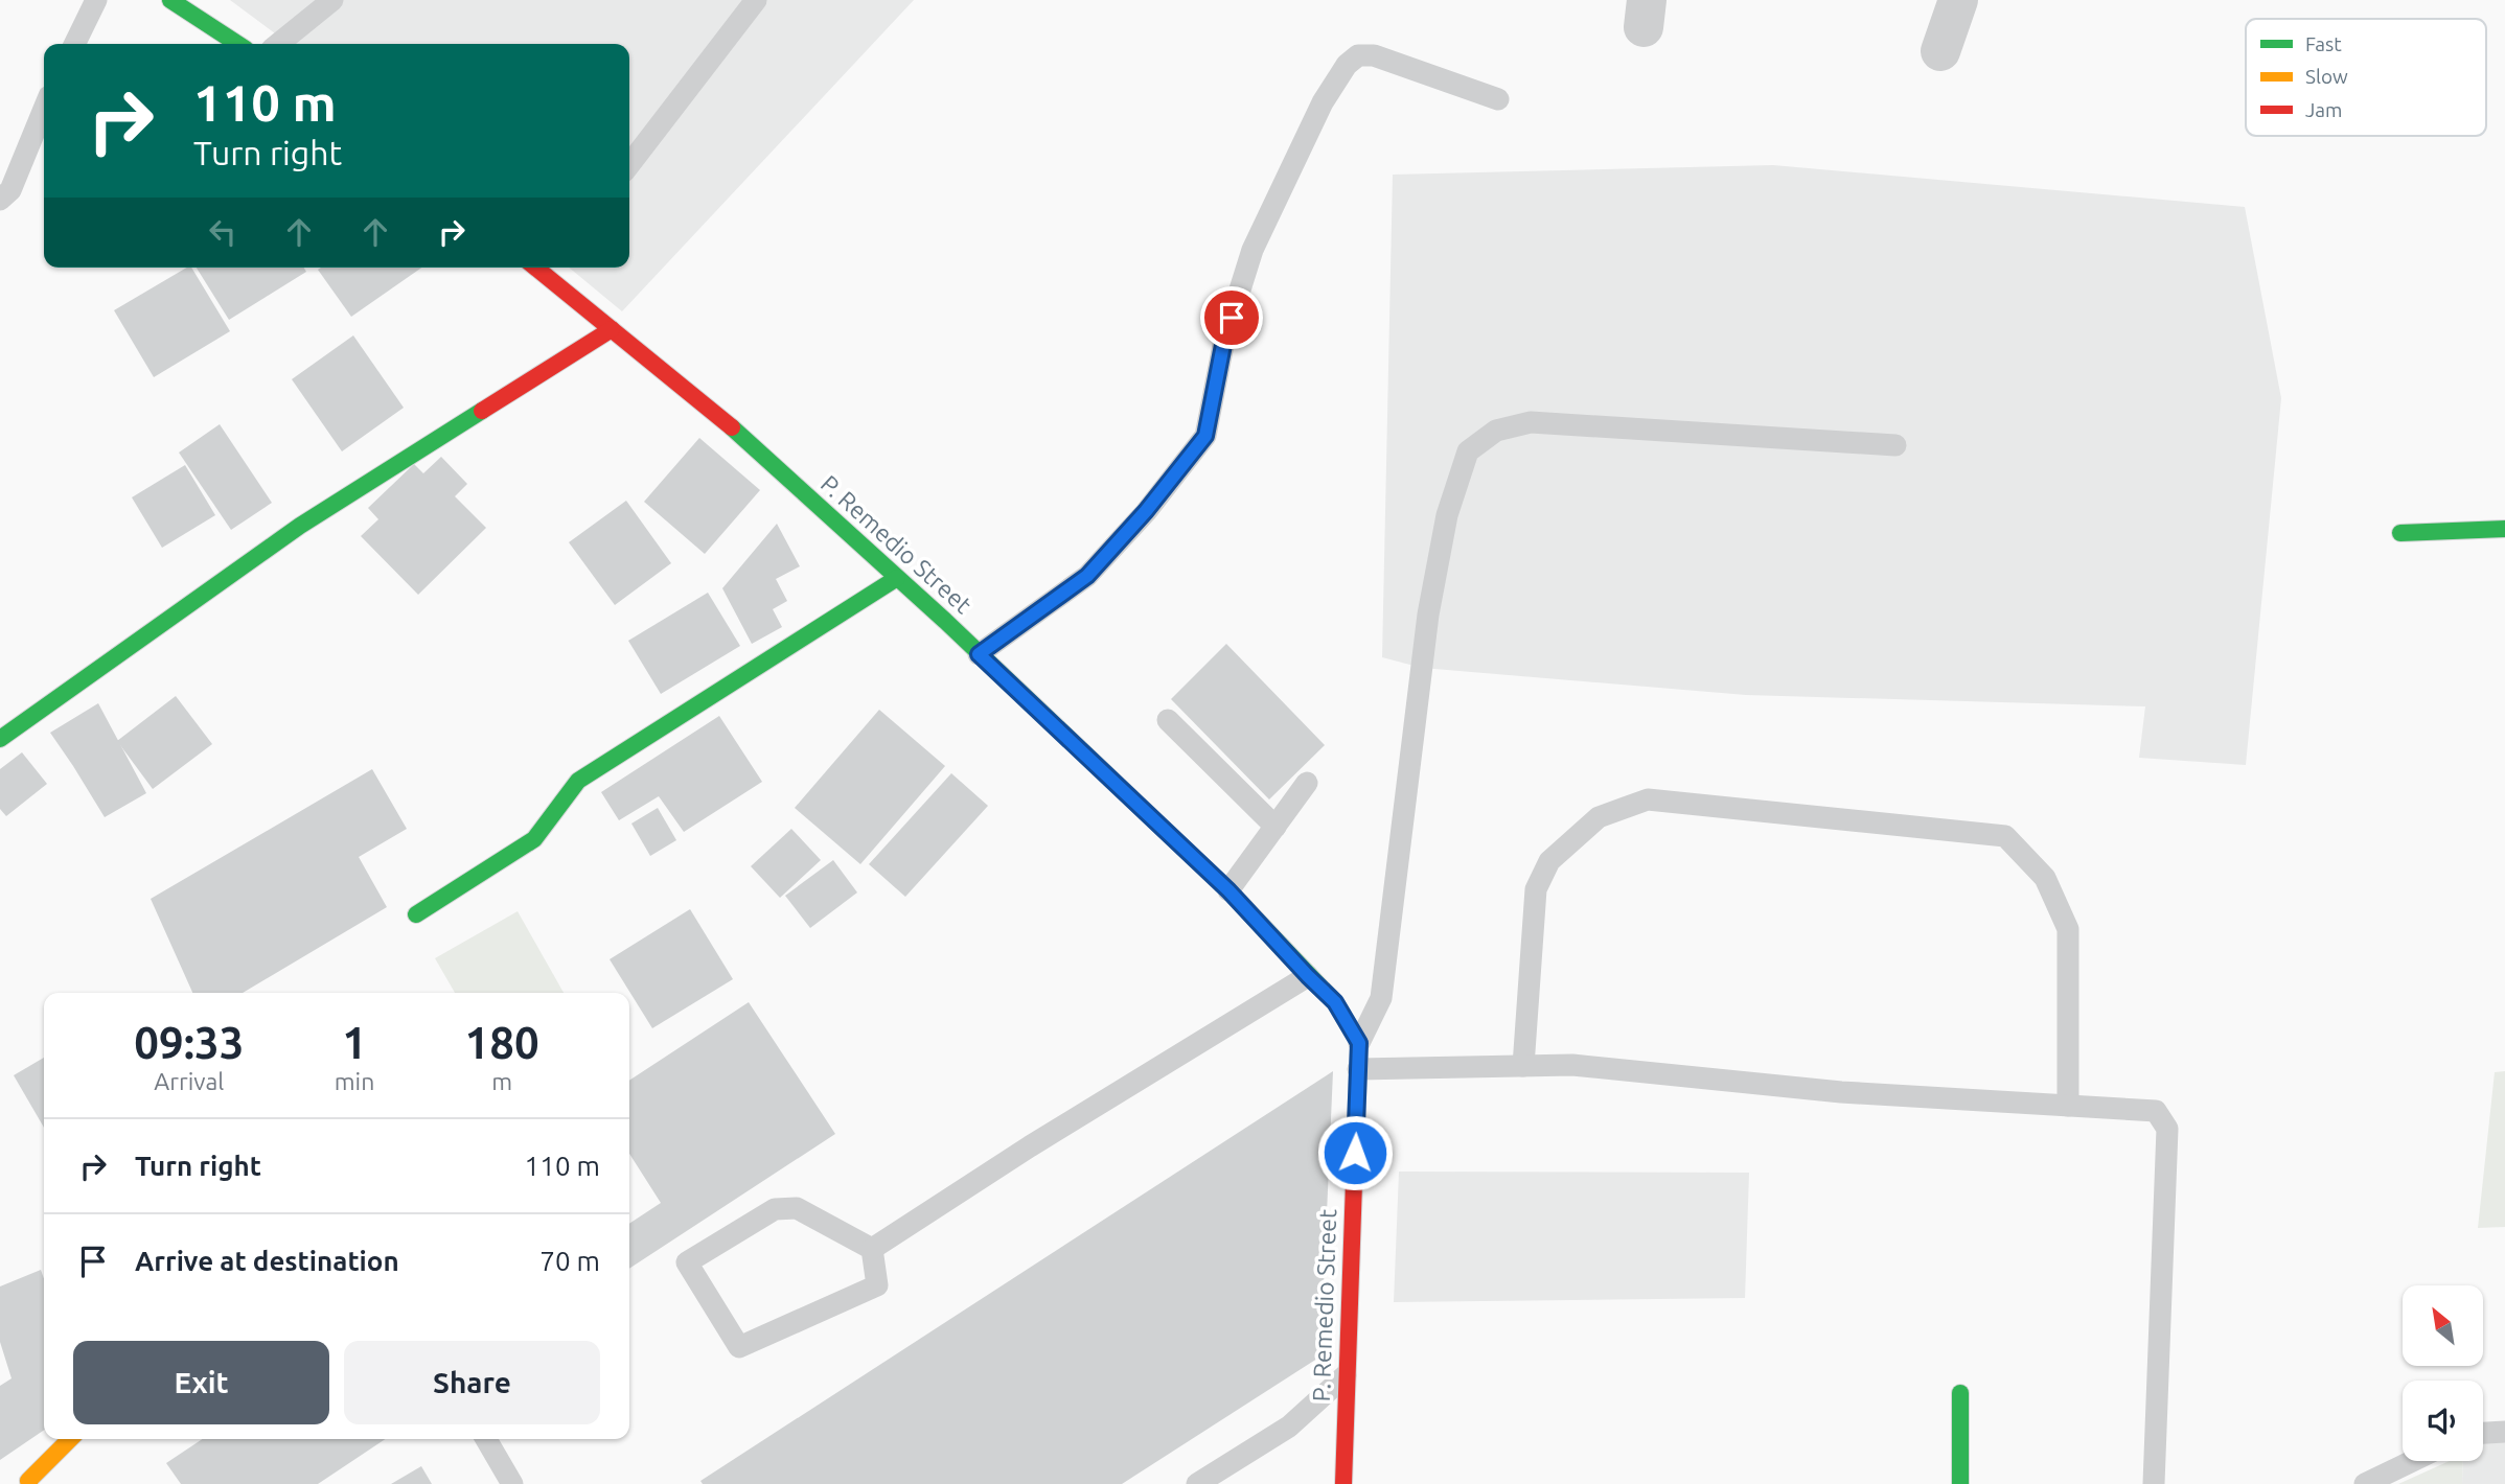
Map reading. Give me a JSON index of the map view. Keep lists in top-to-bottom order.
{
  "streets": {
    "street": ["P. Remedio Street"]
  },
  "legend": ["Fast", "Slow", "Jam"],
  "north": "top left",
  "page": {
    "turn": ["110 m", "Turn right"],
    "eta": [
      "09:33",
      "Arrival",
      "1",
      "min",
      "180",
      "m"
    ],
    "list": [
      {
        "name": "Turn right",
        "value": "110 m"
      },
      {
        "name": "Arrive at destination",
        "value": "70 m"
      }
    ],
    "buttons": ["Exit", "Share"]
  }
}
